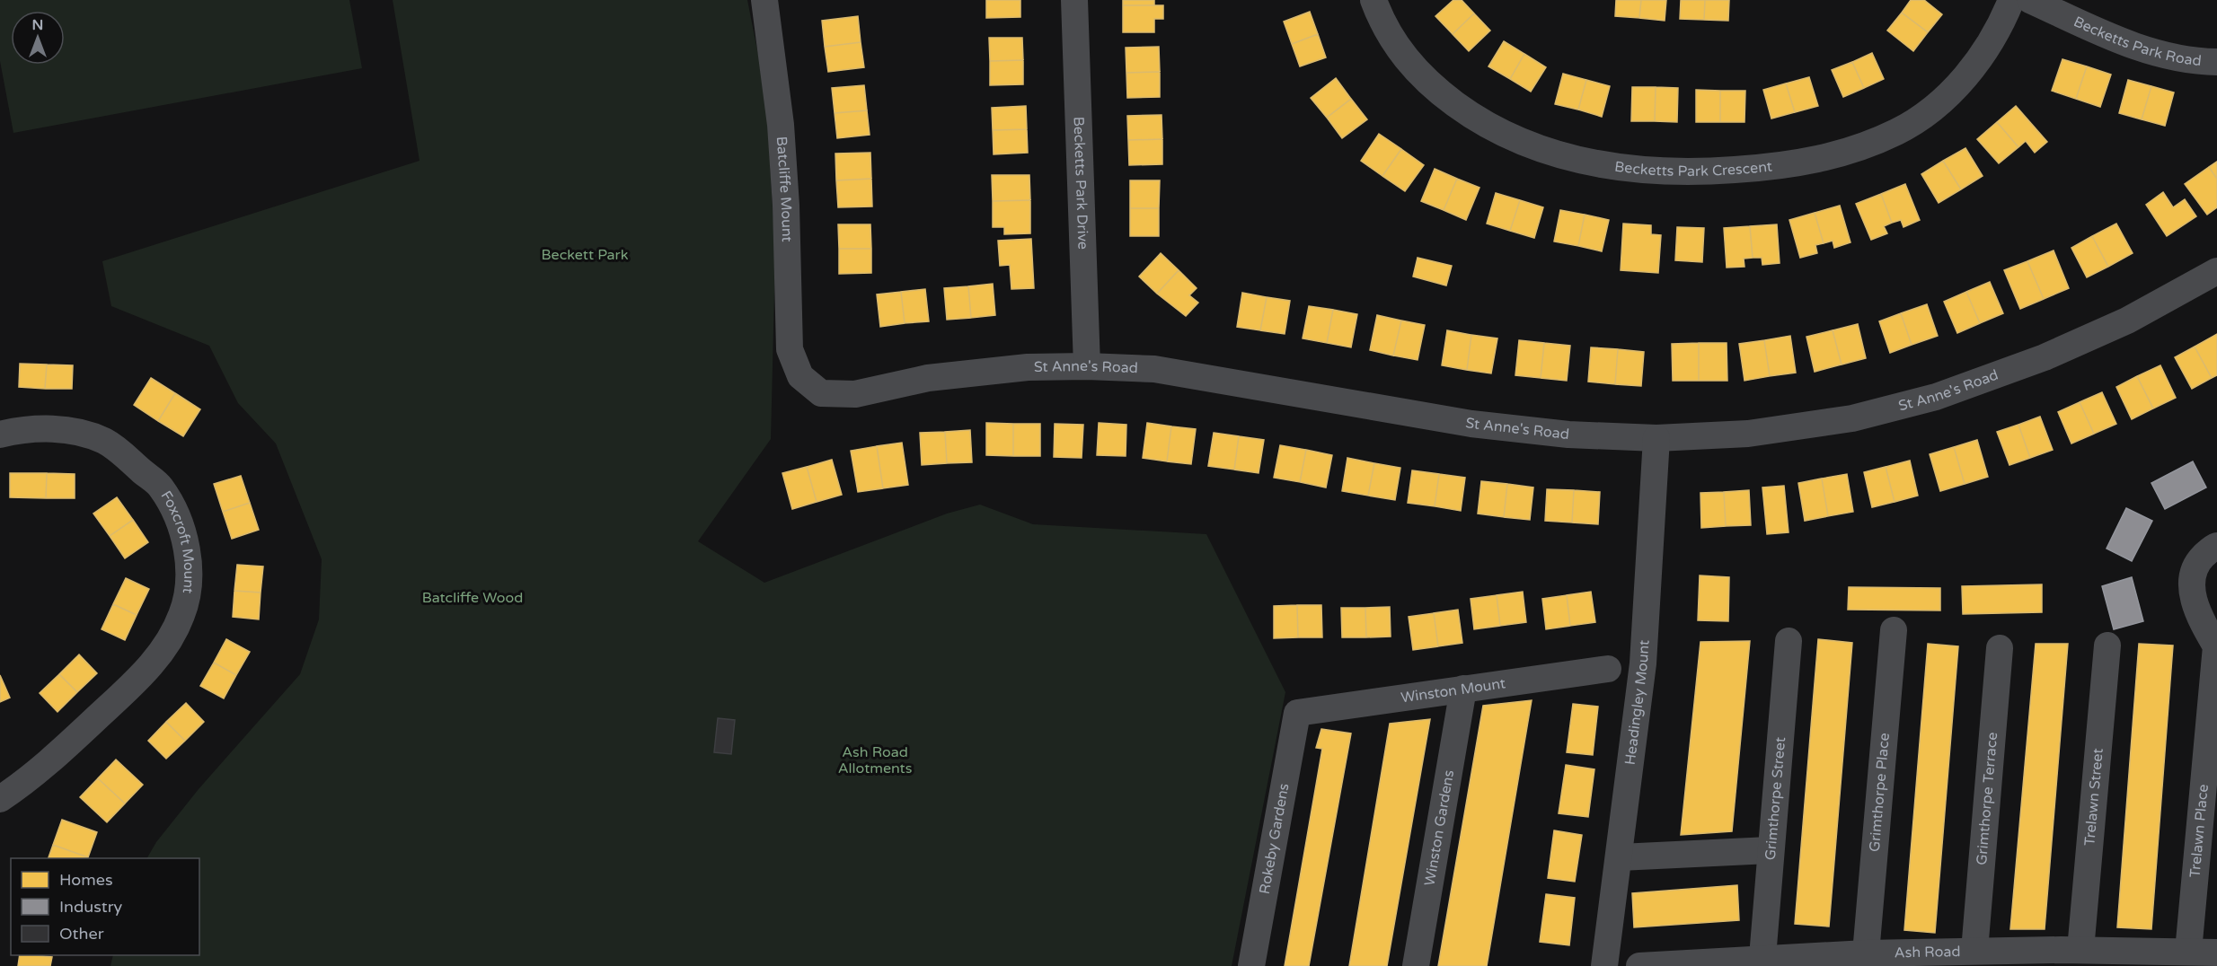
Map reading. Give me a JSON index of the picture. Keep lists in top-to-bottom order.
{
  "streets": {
    "street": [
      "Becketts Park Road",
      "Becketts Park Crescent",
      "Becketts Park Drive",
      "Batcliffe Mount",
      "St Anne's Road",
      "Foxcroft Mount",
      "Winston Mount",
      "Headingley Mount",
      "Grimthorpe Place",
      "Trelawn Street",
      "Grimthorpe Street",
      "Grimthorpe Terrace",
      "Winston Gardens",
      "Trelawn Place",
      "Rokeby Gardens",
      "Ash Road"
    ]
  },
  "crossings": [
    ["Becketts Park Drive", "St Anne's Road"],
    ["Batcliffe Mount", "St Anne's Road"],
    ["St Anne's Road", "Headingley Mount"],
    ["Winston Mount", "Winston Gardens"],
    ["Winston Mount", "Rokeby Gardens"],
    ["Grimthorpe Place", "Ash Road"],
    ["Trelawn Street", "Ash Road"],
    ["Grimthorpe Street", "Ash Road"],
    ["Grimthorpe Terrace", "Ash Road"],
    ["Trelawn Place", "Ash Road"]
  ],
  "parks": ["Beckett Park", "Batcliffe Wood", "Ash Road Allotments"],
  "legend": ["Homes", "Industry", "Other"],
  "north": "top"
}
